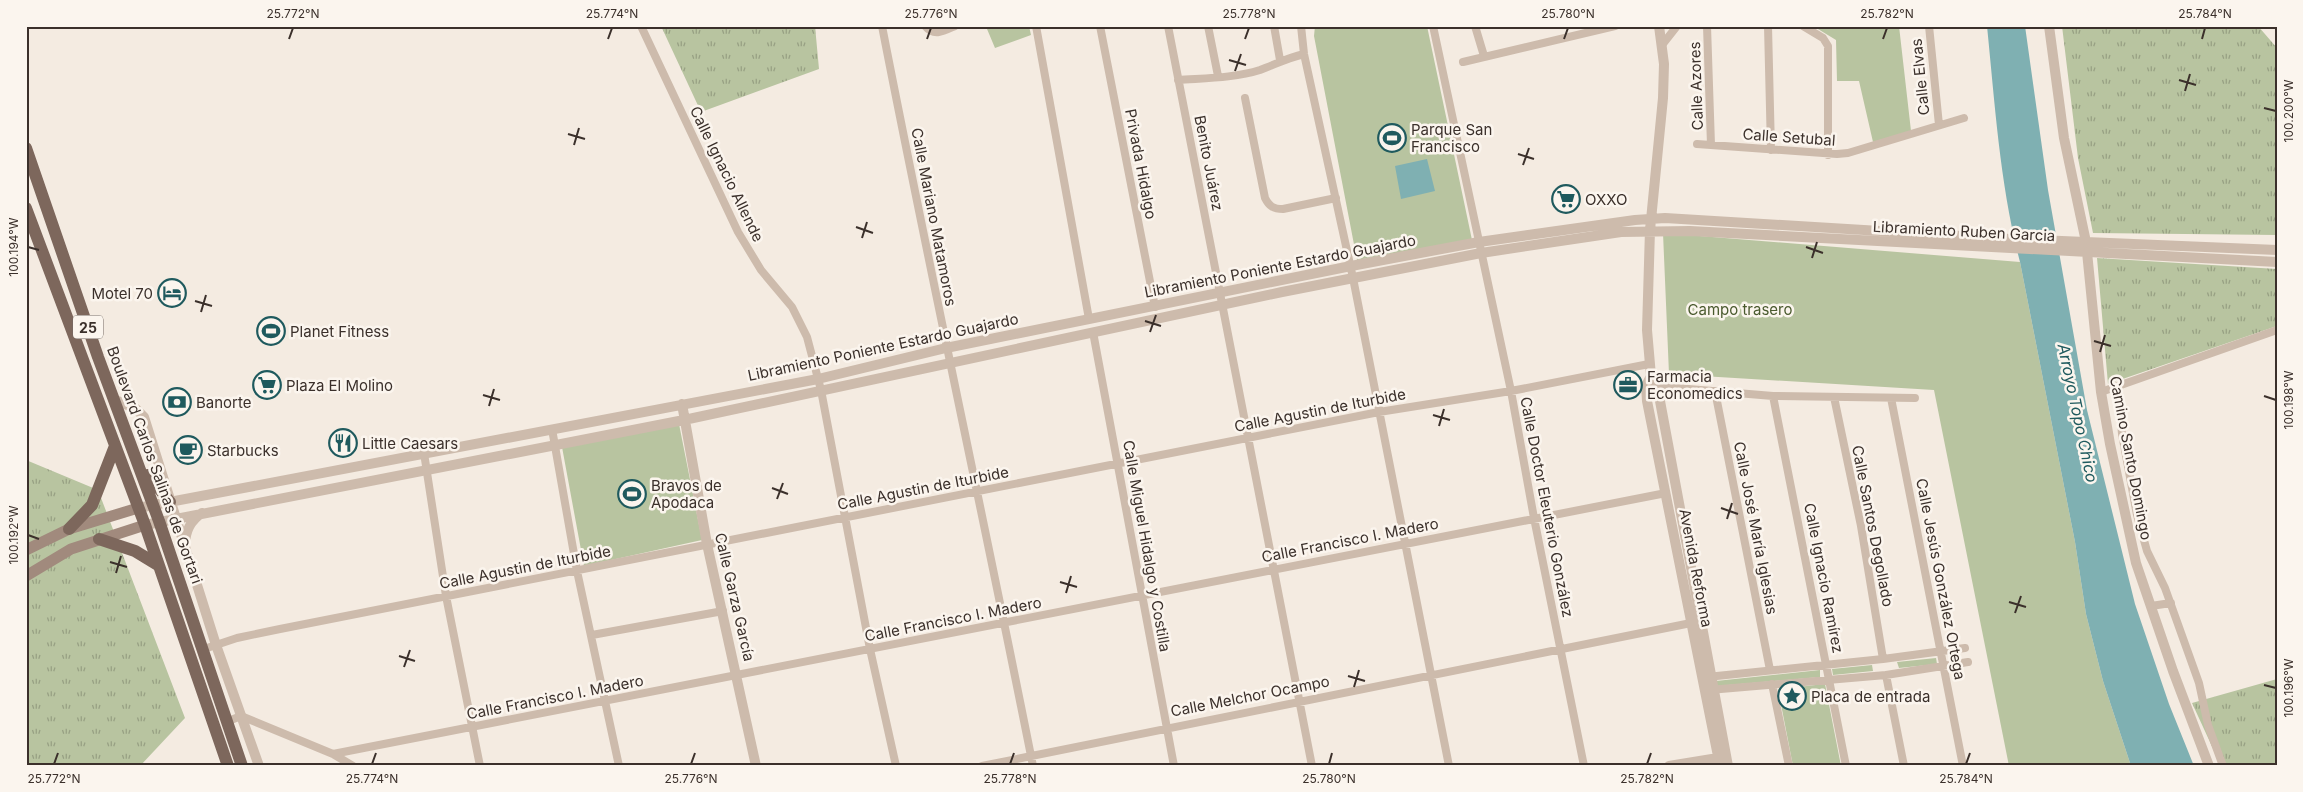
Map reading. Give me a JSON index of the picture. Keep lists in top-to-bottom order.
{
  "streets": {
    "main road": ["25", "Boulevard Carlos Salinas de Gortari"],
    "street": [
      "Calle Elvas",
      "Calle Azores",
      "Calle Setubal",
      "Benito Juárez",
      "Privada Hidalgo",
      "Calle Ignacio Allende",
      "Calle Mariano Matamoros",
      "Libramiento Ruben Garcia",
      "Libramiento Poniente Estardo Guajardo",
      "Calle Agustin de Iturbide",
      "Camino Santo Domingo",
      "Calle Doctor Eleuterio González",
      "Calle Santos Degollado",
      "Calle José María Iglesias",
      "Calle Francisco I. Madero",
      "Calle Miguel Hidalgo y Costilla",
      "Avenida Reforma",
      "Calle Ignacio Ramírez",
      "Calle Jesús González Ortega",
      "Calle Garza García",
      "Calle Melchor Ocampo"
    ]
  },
  "crossings": [
    ["Calle Elvas", "Calle Setubal"],
    ["Calle Azores", "Calle Setubal"],
    ["Benito Juárez", "Libramiento Poniente Estardo Guajardo"],
    ["Benito Juárez", "Calle Agustin de Iturbide"],
    ["Benito Juárez", "Calle Francisco I. Madero"],
    ["Benito Juárez", "Calle Melchor Ocampo"],
    ["Privada Hidalgo", "Libramiento Poniente Estardo Guajardo"],
    ["Calle Ignacio Allende", "Libramiento Poniente Estardo Guajardo"],
    ["Calle Ignacio Allende", "Calle Agustin de Iturbide"],
    ["Calle Ignacio Allende", "Calle Francisco I. Madero"],
    ["Calle Mariano Matamoros", "Libramiento Poniente Estardo Guajardo"],
    ["Calle Mariano Matamoros", "Calle Agustin de Iturbide"],
    ["Calle Mariano Matamoros", "Calle Francisco I. Madero"],
    ["Calle Mariano Matamoros", "Calle Melchor Ocampo"],
    ["Libramiento Ruben Garcia", "Libramiento Poniente Estardo Guajardo"],
    ["Libramiento Ruben Garcia", "Camino Santo Domingo"],
    ["Libramiento Ruben Garcia", "Avenida Reforma"],
    ["Libramiento Poniente Estardo Guajardo", "Boulevard Carlos Salinas de Gortari"],
    ["Libramiento Poniente Estardo Guajardo", "Calle Doctor Eleuterio González"],
    ["Libramiento Poniente Estardo Guajardo", "Calle Miguel Hidalgo y Costilla"],
    ["Libramiento Poniente Estardo Guajardo", "Calle Garza García"],
    ["Calle Agustin de Iturbide", "Boulevard Carlos Salinas de Gortari"],
    ["Calle Agustin de Iturbide", "Calle Doctor Eleuterio González"],
    ["Calle Agustin de Iturbide", "Calle Miguel Hidalgo y Costilla"],
    ["Calle Agustin de Iturbide", "Avenida Reforma"],
    ["Calle Agustin de Iturbide", "Calle Garza García"],
    ["Calle Doctor Eleuterio González", "Calle Francisco I. Madero"],
    ["Calle Doctor Eleuterio González", "Calle Melchor Ocampo"],
    ["Calle Francisco I. Madero", "Calle Miguel Hidalgo y Costilla"],
    ["Calle Francisco I. Madero", "Avenida Reforma"],
    ["Calle Francisco I. Madero", "Calle Garza García"],
    ["Calle Miguel Hidalgo y Costilla", "Calle Melchor Ocampo"],
    ["Avenida Reforma", "Calle Melchor Ocampo"]
  ],
  "water": ["Arroyo Topo Chico"],
  "parks": ["Campo trasero"],
  "places": {
    "sports": ["Parque San Francisco", "Planet Fitness", "Bravos de Apodaca"],
    "supermarket": ["OXXO", "Plaza El Molino"],
    "hotel": ["Motel 70"],
    "office": ["Farmacia Economedics"],
    "bank": ["Banorte"],
    "restaurant": ["Little Caesars"],
    "cafe": ["Starbucks"],
    "place": ["Placa de entrada"]
  },
  "coordinates": [
    "25.772°N",
    "25.774°N",
    "25.776°N",
    "25.778°N",
    "25.780°N",
    "25.782°N",
    "25.784°N",
    "100.200°W",
    "100.194°W",
    "100.198°W",
    "100.192°W",
    "100.196°W"
  ]
}
